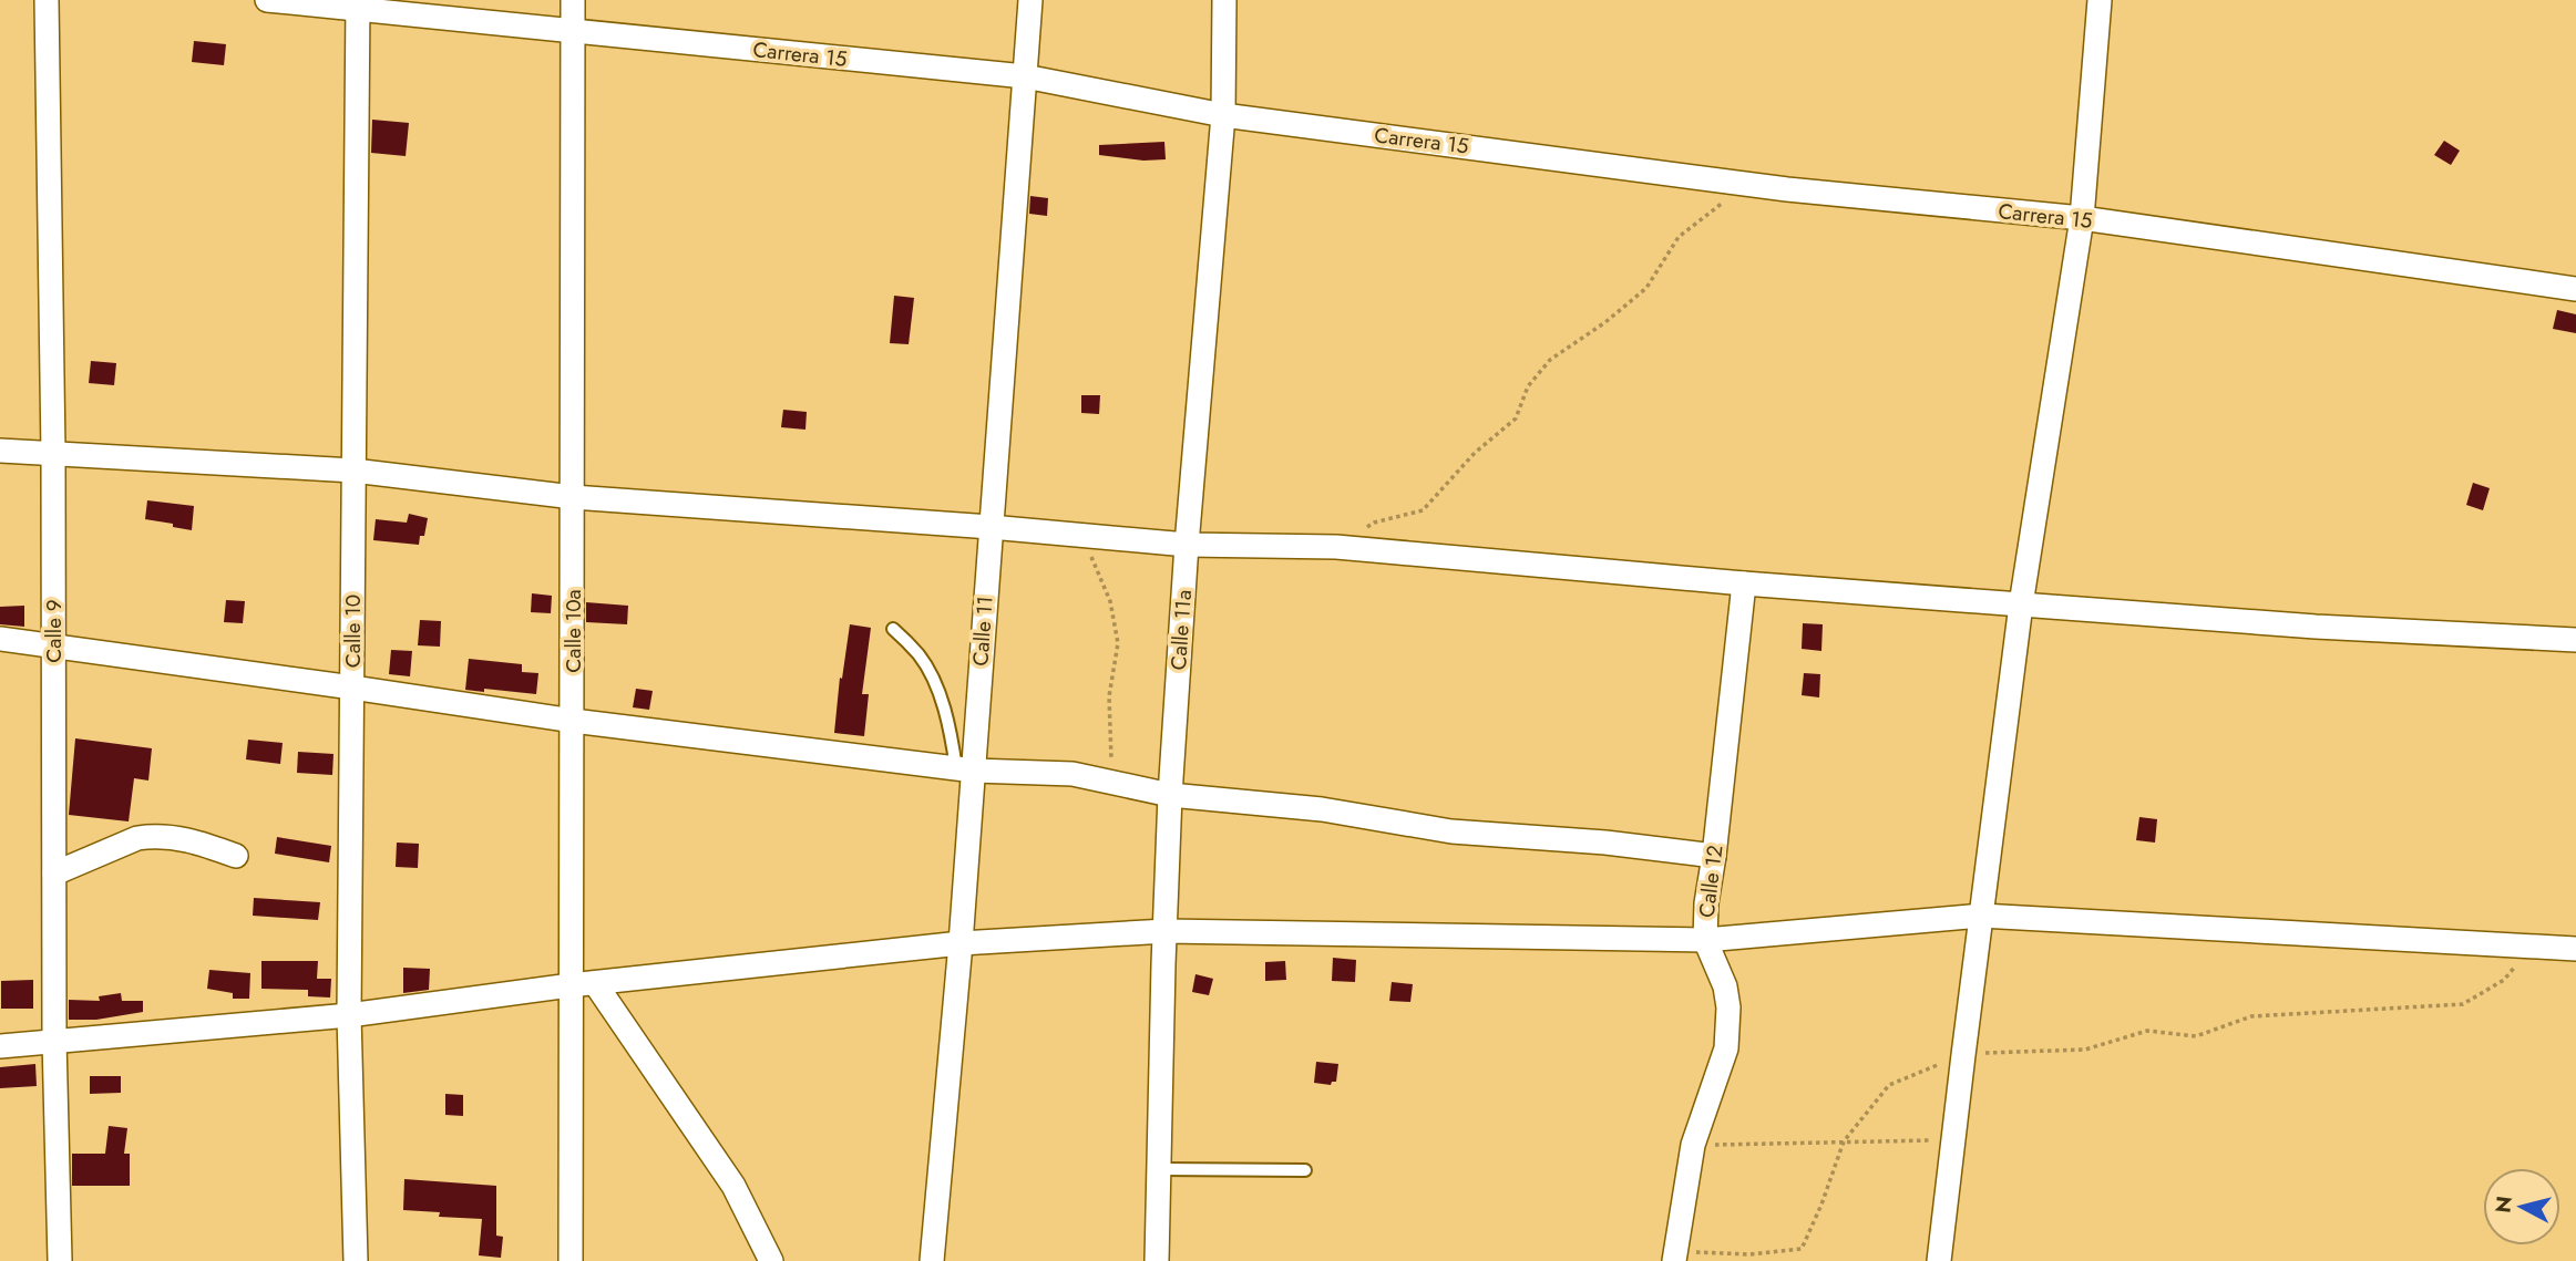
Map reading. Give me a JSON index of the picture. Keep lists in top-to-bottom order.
{
  "streets": {
    "street": [
      "Carrera 15",
      "Calle 11a",
      "Calle 9",
      "Calle 10",
      "Calle 10a",
      "Calle 11",
      "Calle 12"
    ]
  },
  "crossings": [
    ["Carrera 15", "Calle 11a"],
    ["Carrera 15", "Calle 10"],
    ["Carrera 15", "Calle 10a"],
    ["Carrera 15", "Calle 11"]
  ],
  "north": "left"
}
